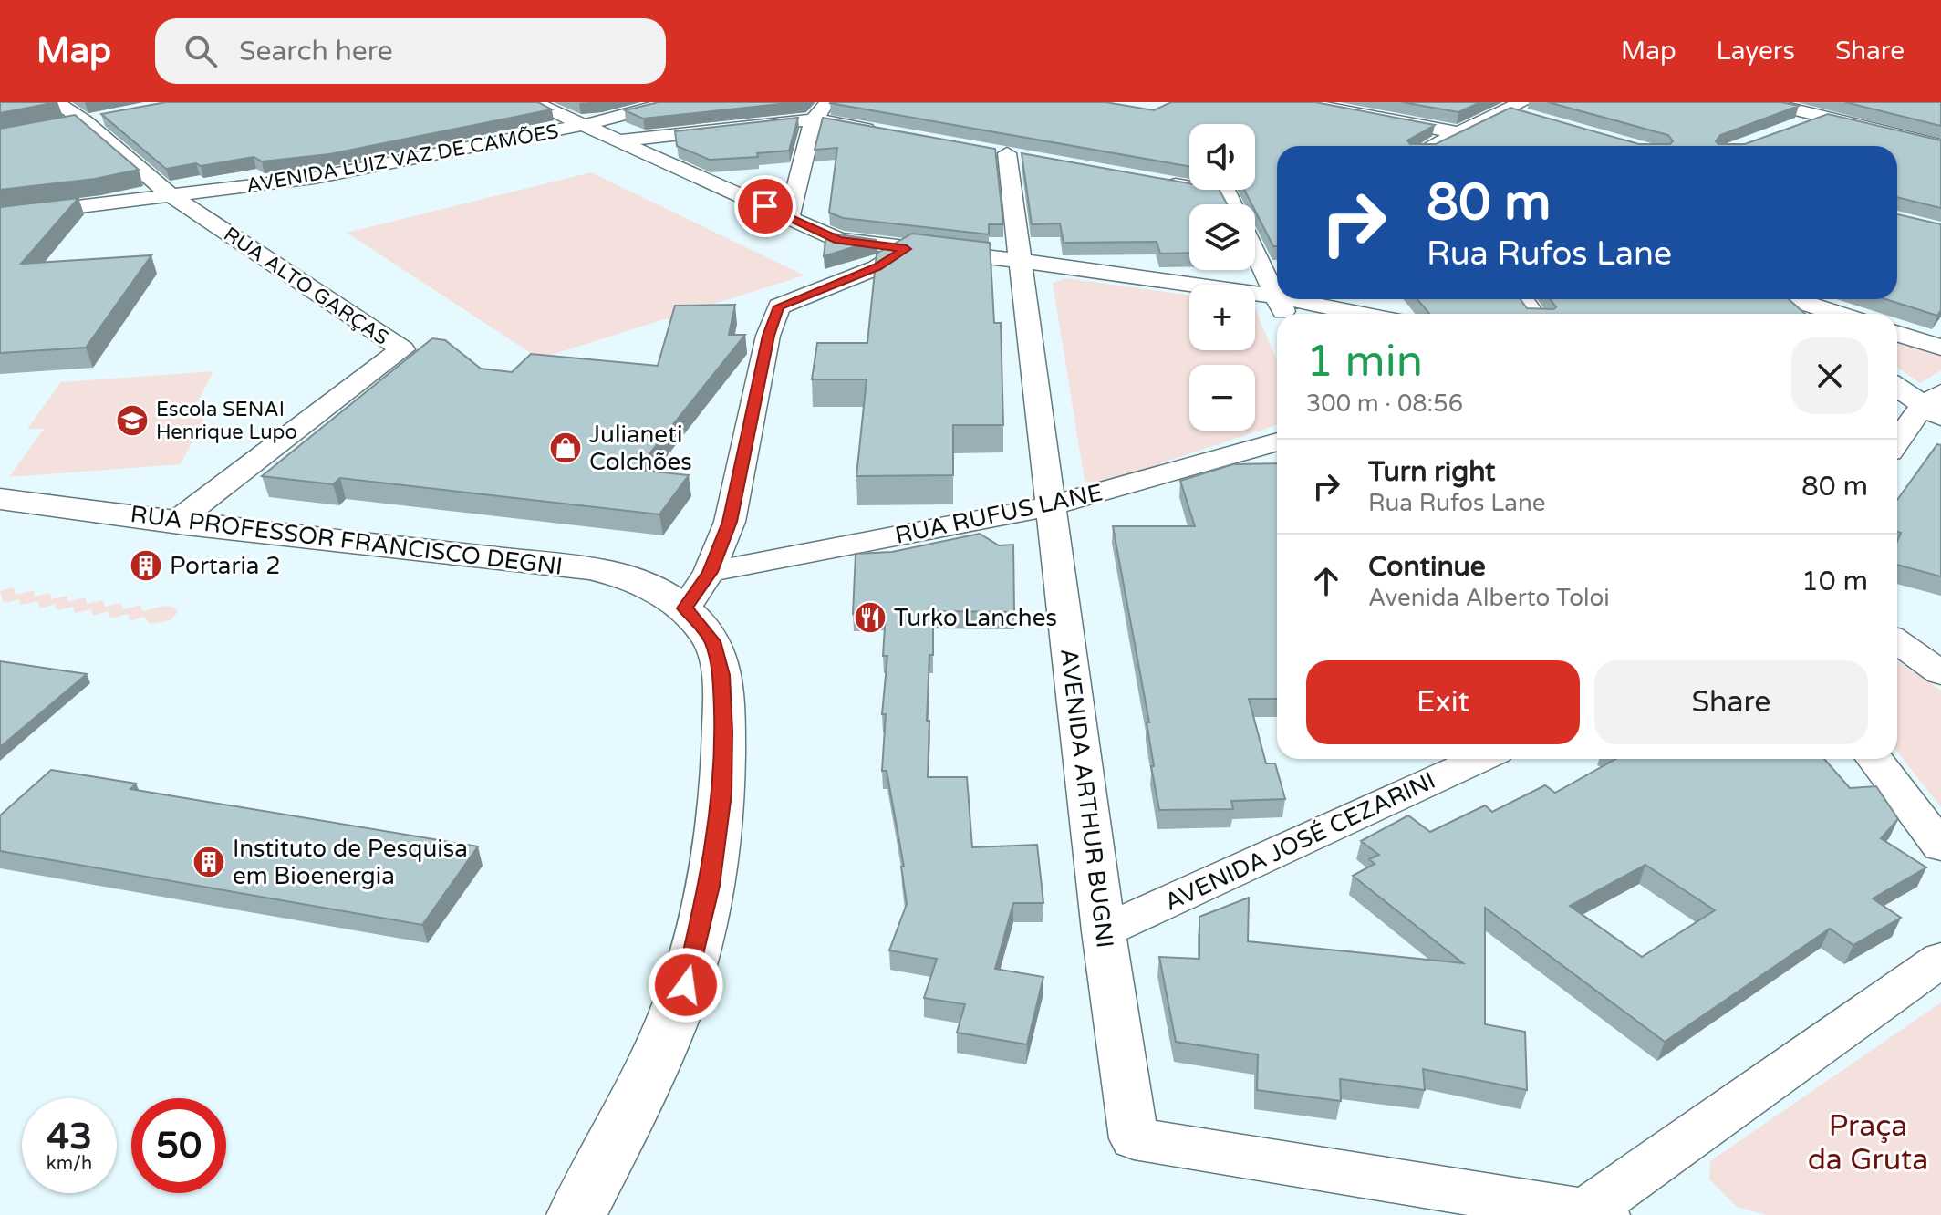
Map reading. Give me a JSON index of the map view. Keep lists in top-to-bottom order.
{
  "streets": {
    "main road": ["RUA PROFESSOR FRANCISCO DEGNI"],
    "street": [
      "AVENIDA LUIZ VAZ DE CAMÕES",
      "RUA ALTO GARÇAS",
      "RUA RUFUS LANE",
      "AVENIDA ARTHUR BUGNI",
      "AVENIDA JOSÉ CEZARINI"
    ]
  },
  "crossings": [
    ["AVENIDA LUIZ VAZ DE CAMÕES", "RUA ALTO GARÇAS"],
    ["RUA ALTO GARÇAS", "RUA PROFESSOR FRANCISCO DEGNI"],
    ["RUA RUFUS LANE", "RUA PROFESSOR FRANCISCO DEGNI"],
    ["RUA RUFUS LANE", "AVENIDA ARTHUR BUGNI"],
    ["AVENIDA ARTHUR BUGNI", "AVENIDA JOSÉ CEZARINI"]
  ],
  "parks": ["Praça da Gruta"],
  "places": {
    "school or university": ["Escola SENAI Henrique Lupo"],
    "shop": ["Julianeti Colchões"],
    "building": ["Portaria 2", "Instituto de Pesquisa em Bioenergia"],
    "restaurant": ["Turko Lanches"]
  },
  "page": {
    "header": "Map",
    "search": "Search here",
    "nav": ["Map", "Layers", "Share"],
    "map_buttons": ["+", "−"],
    "turn": ["80 m", "Rua Rufos Lane"],
    "heading": ["1 min", "300 m · 08:56"],
    "list": [
      {
        "name": "Turn right",
        "note": "Rua Rufos Lane",
        "value": "80 m"
      },
      {
        "name": "Continue",
        "note": "Avenida Alberto Toloi",
        "value": "10 m"
      }
    ],
    "buttons": ["Exit", "Share"],
    "speed": "43 km/h",
    "limit": "50"
  }
}
